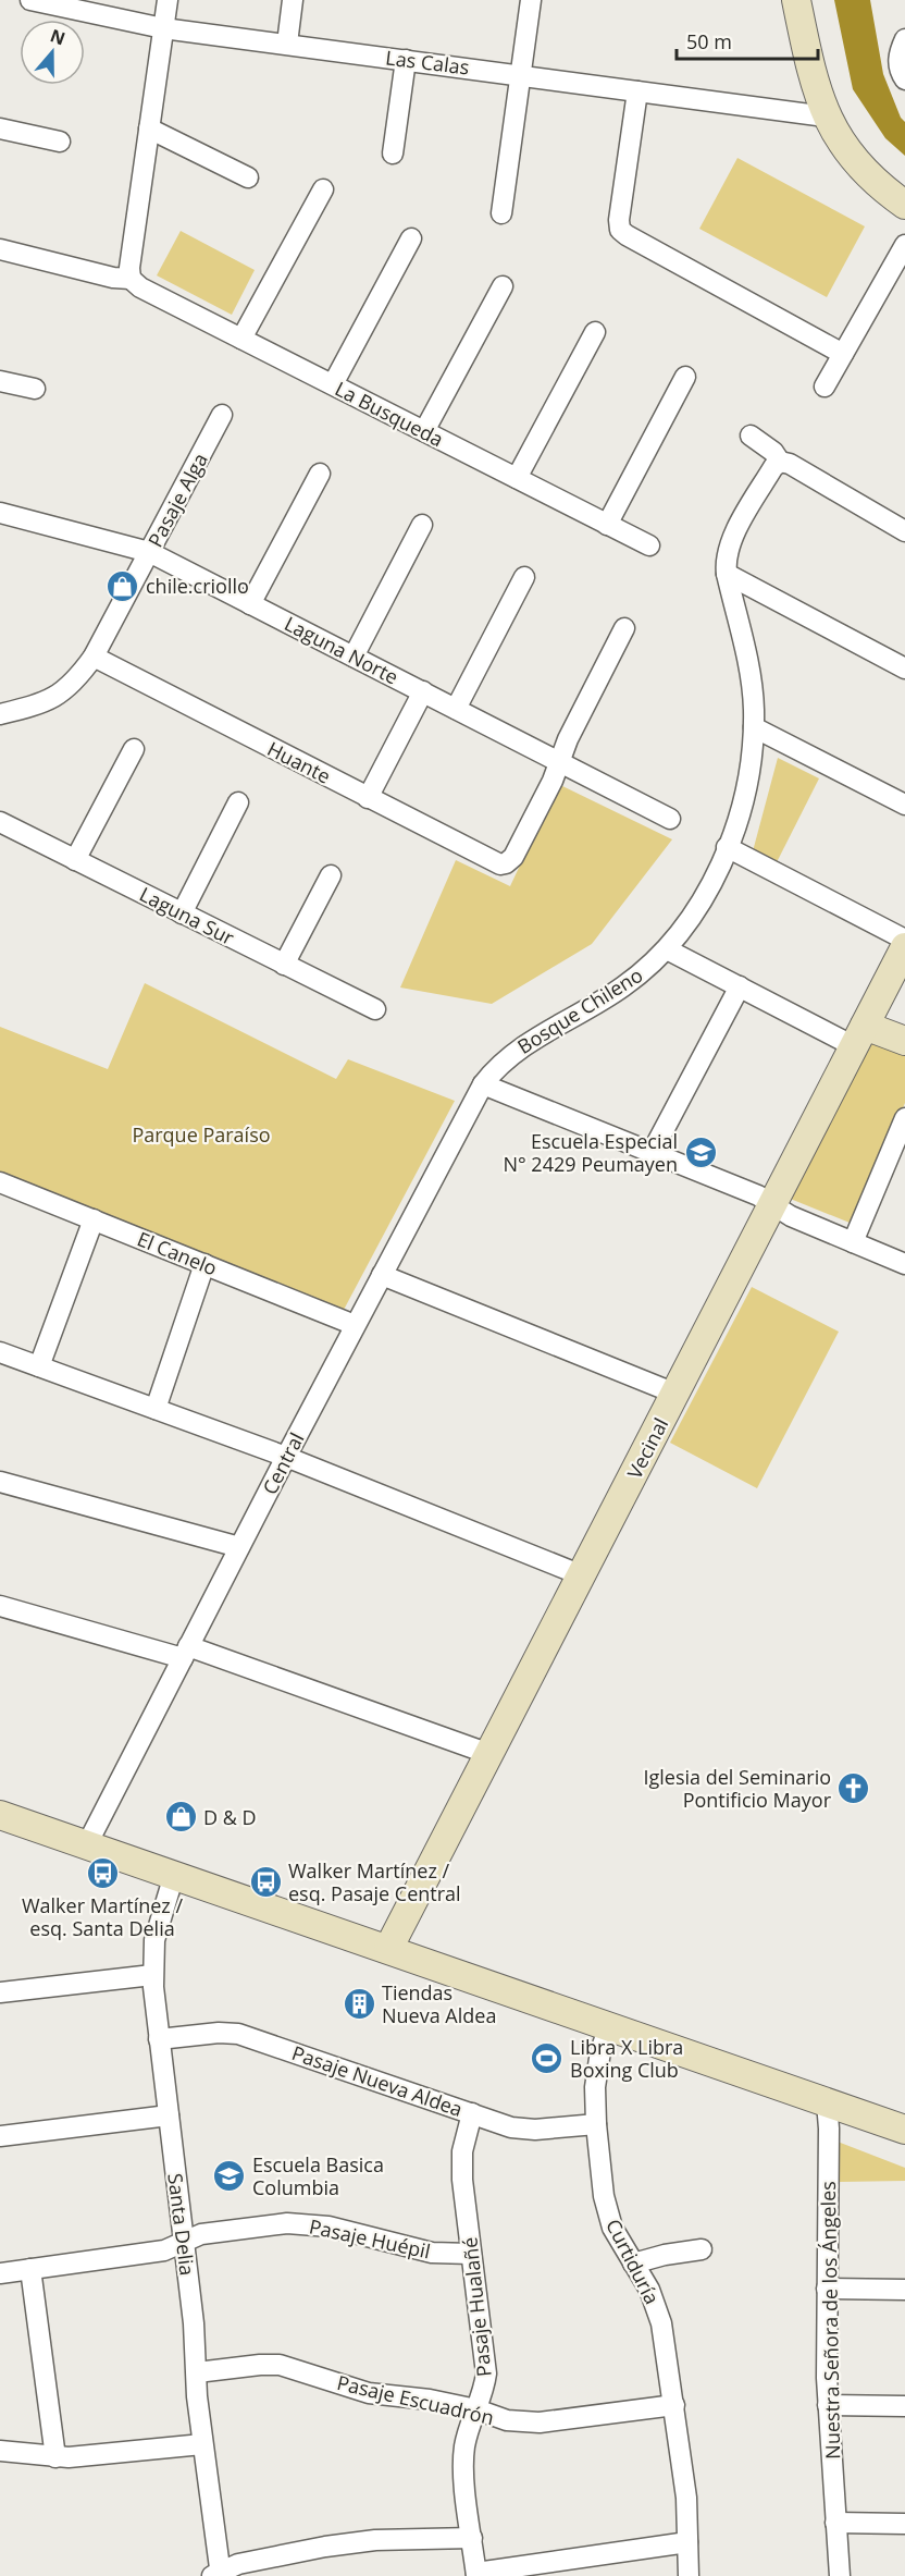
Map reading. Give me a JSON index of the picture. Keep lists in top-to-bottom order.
{
  "streets": {
    "street": [
      "Las Calas",
      "La Busqueda",
      "Pasaje Alga",
      "Laguna Norte",
      "Huante",
      "Laguna Sur",
      "Bosque Chileno",
      "El Canelo",
      "Vecinal",
      "Central",
      "Pasaje Nueva Aldea",
      "Santa Delia",
      "Pasaje Huépil",
      "Curtiduría",
      "Pasaje Hualañé",
      "Nuestra Señora de los Ángeles",
      "Pasaje Escuadrón"
    ]
  },
  "crossings": [
    ["Pasaje Alga", "Laguna Norte"],
    ["Pasaje Alga", "Huante"],
    ["Laguna Norte", "Huante"],
    ["Bosque Chileno", "Central"],
    ["El Canelo", "Central"],
    ["Pasaje Nueva Aldea", "Santa Delia"],
    ["Pasaje Nueva Aldea", "Curtiduría"],
    ["Pasaje Nueva Aldea", "Pasaje Hualañé"],
    ["Santa Delia", "Pasaje Huépil"],
    ["Santa Delia", "Pasaje Escuadrón"],
    ["Pasaje Huépil", "Pasaje Hualañé"],
    ["Curtiduría", "Pasaje Escuadrón"],
    ["Pasaje Hualañé", "Pasaje Escuadrón"]
  ],
  "parks": ["Parque Paraíso"],
  "places": {
    "shop": ["chile.criollo", "D & D"],
    "school or university": ["Escuela Especial N° 2429 Peumayen", "Escuela Basica Columbia"],
    "church": ["Iglesia del Seminario Pontificio Mayor"],
    "bus stop": ["Walker Martínez / esq. Santa Delia", "Walker Martínez / esq. Pasaje Central"],
    "building": ["Tiendas Nueva Aldea"],
    "sports": ["Libra X Libra Boxing Club"]
  },
  "scale_bar": "50 m",
  "north": "top"
}
